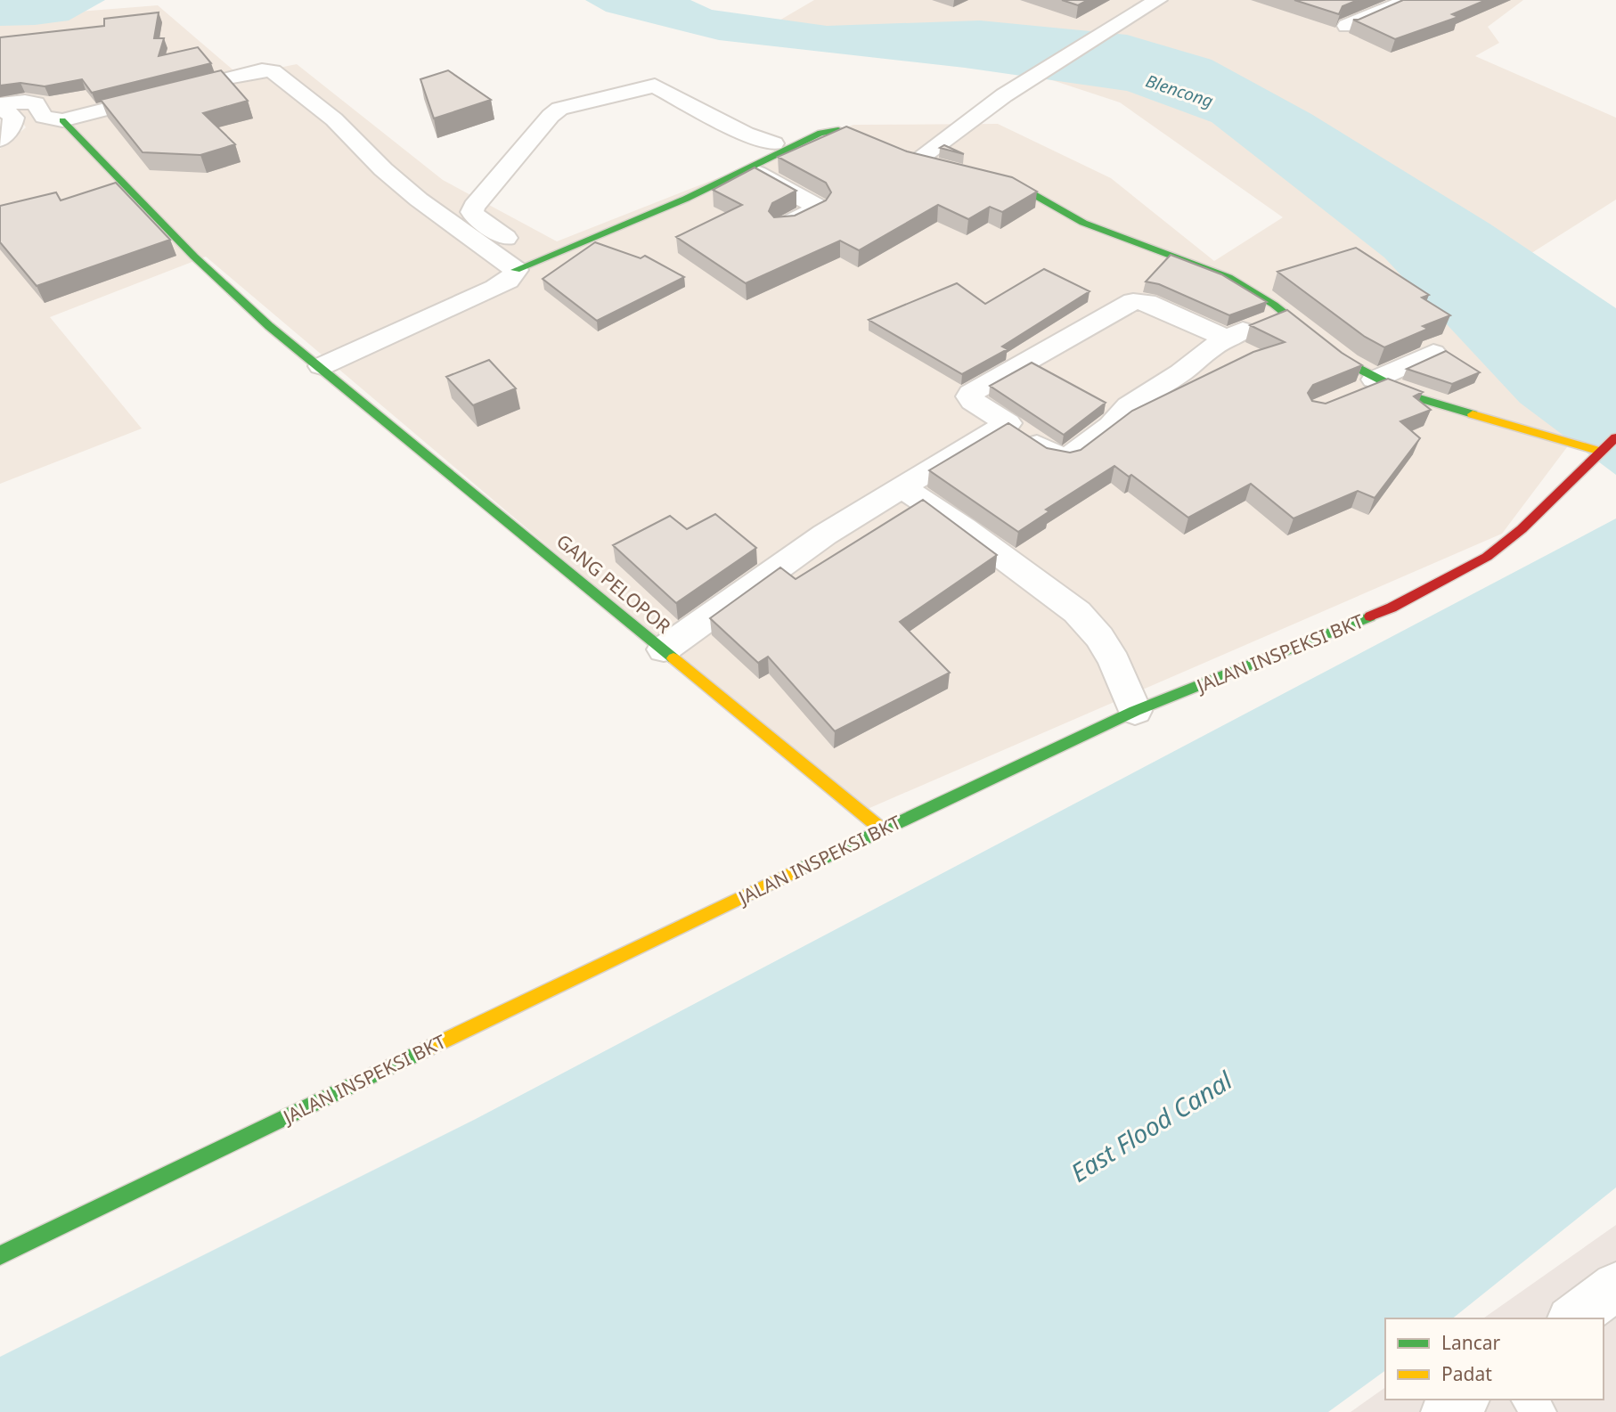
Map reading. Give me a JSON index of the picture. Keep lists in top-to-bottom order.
{
  "streets": {
    "street": ["GANG PELOPOR", "JALAN INSPEKSI BKT"]
  },
  "crossings": [
    ["GANG PELOPOR", "JALAN INSPEKSI BKT"]
  ],
  "water": ["Blencong", "East Flood Canal"],
  "legend": ["Lancar", "Padat"]
}
